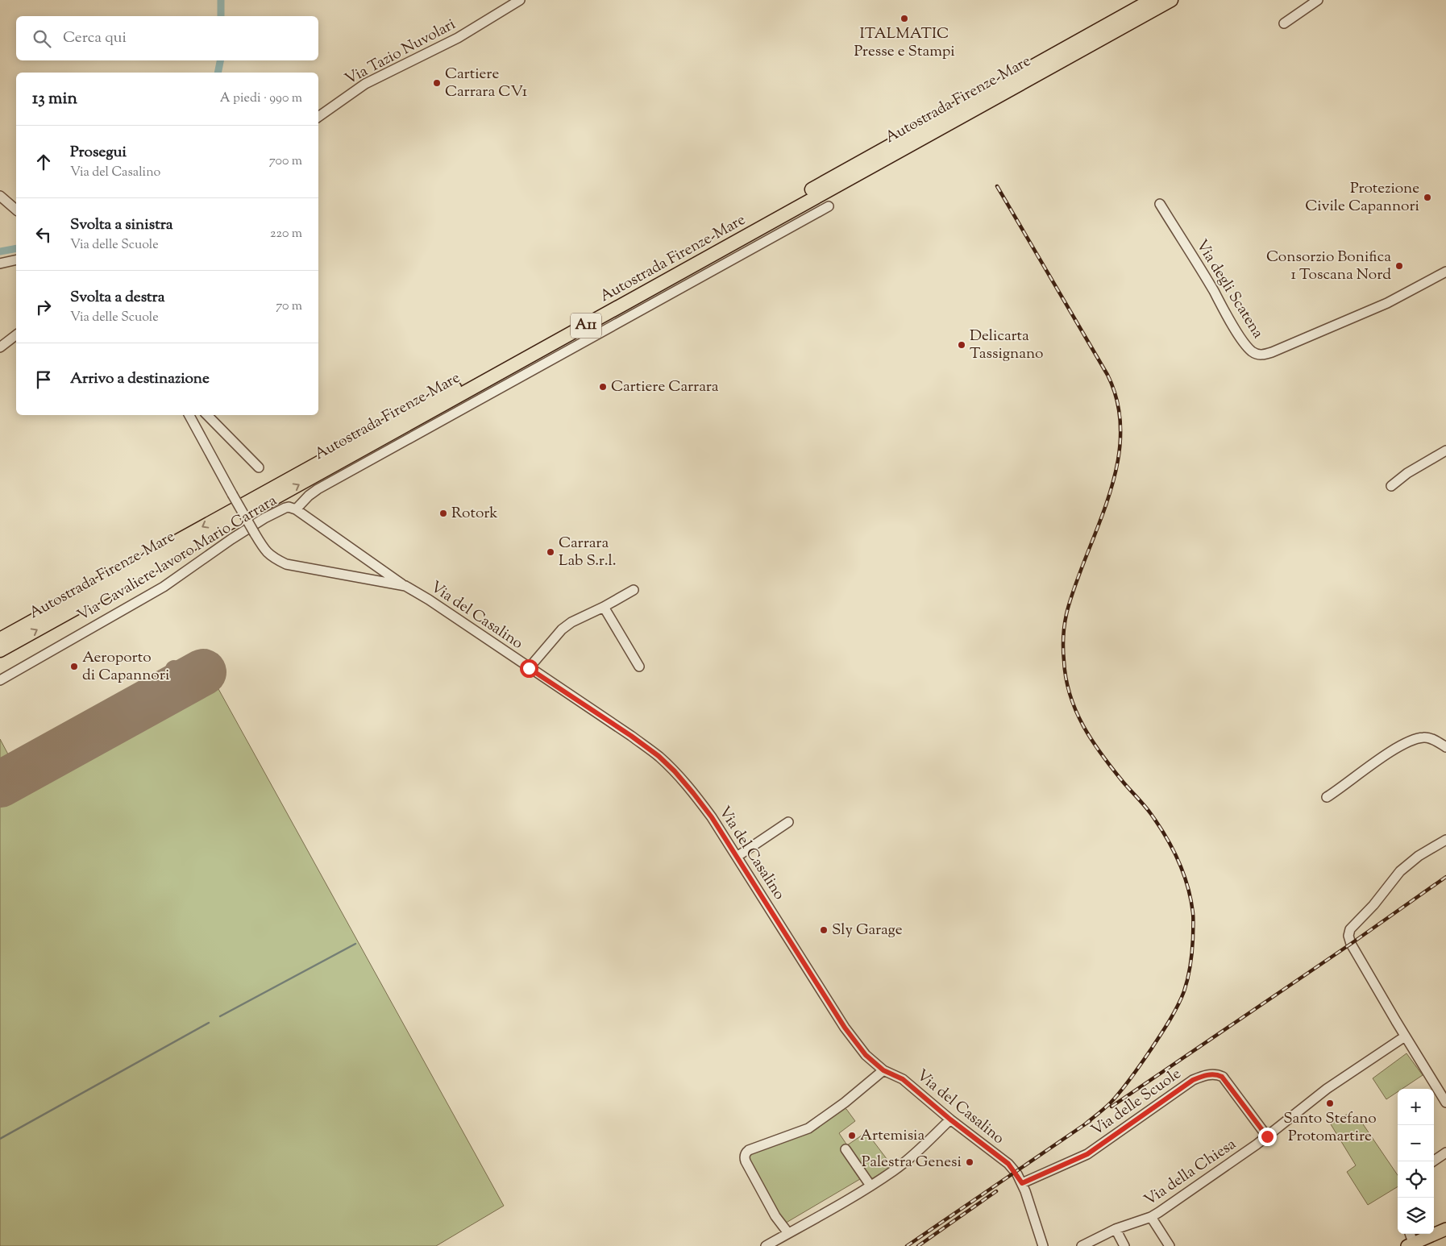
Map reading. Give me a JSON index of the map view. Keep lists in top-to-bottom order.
{
  "streets": {
    "highway": ["Autostrada Firenze-Mare", "A11"],
    "street": [
      "Via Tazio Nuvolari",
      "Via degli Scatena",
      "Via Cavaliere lavoro Mario Carrara",
      "Via del Casalino",
      "Via delle Scuole",
      "Via della Chiesa"
    ]
  },
  "crossings": [
    ["Via Cavaliere lavoro Mario Carrara", "Via del Casalino"],
    ["Via del Casalino", "Via delle Scuole"],
    ["Via delle Scuole", "Via della Chiesa"]
  ],
  "places": [
    "ITALMATIC Presse e Stampi",
    "Cartiere Carrara CV1",
    "Protezione Civile Capannori",
    "Consorzio Bonifica 1 Toscana Nord",
    "Delicarta Tassignano",
    "Cartiere Carrara",
    "Rotork",
    "Carrara Lab S.r.l.",
    "Aeroporto di Capannori",
    "Sly Garage",
    "Santo Stefano Protomartire",
    "Artemisia",
    "Palestra Genesi"
  ],
  "page": {
    "search": "Cerca qui",
    "heading": ["13 min", "A piedi · 990 m"],
    "list": [
      ["Prosegui", "Via del Casalino", "700 m"],
      ["Svolta a sinistra", "Via delle Scuole", "220 m"],
      ["Svolta a destra", "Via delle Scuole", "70 m"],
      "Arrivo a destinazione"
    ],
    "map_buttons": ["+", "−"]
  }
}
